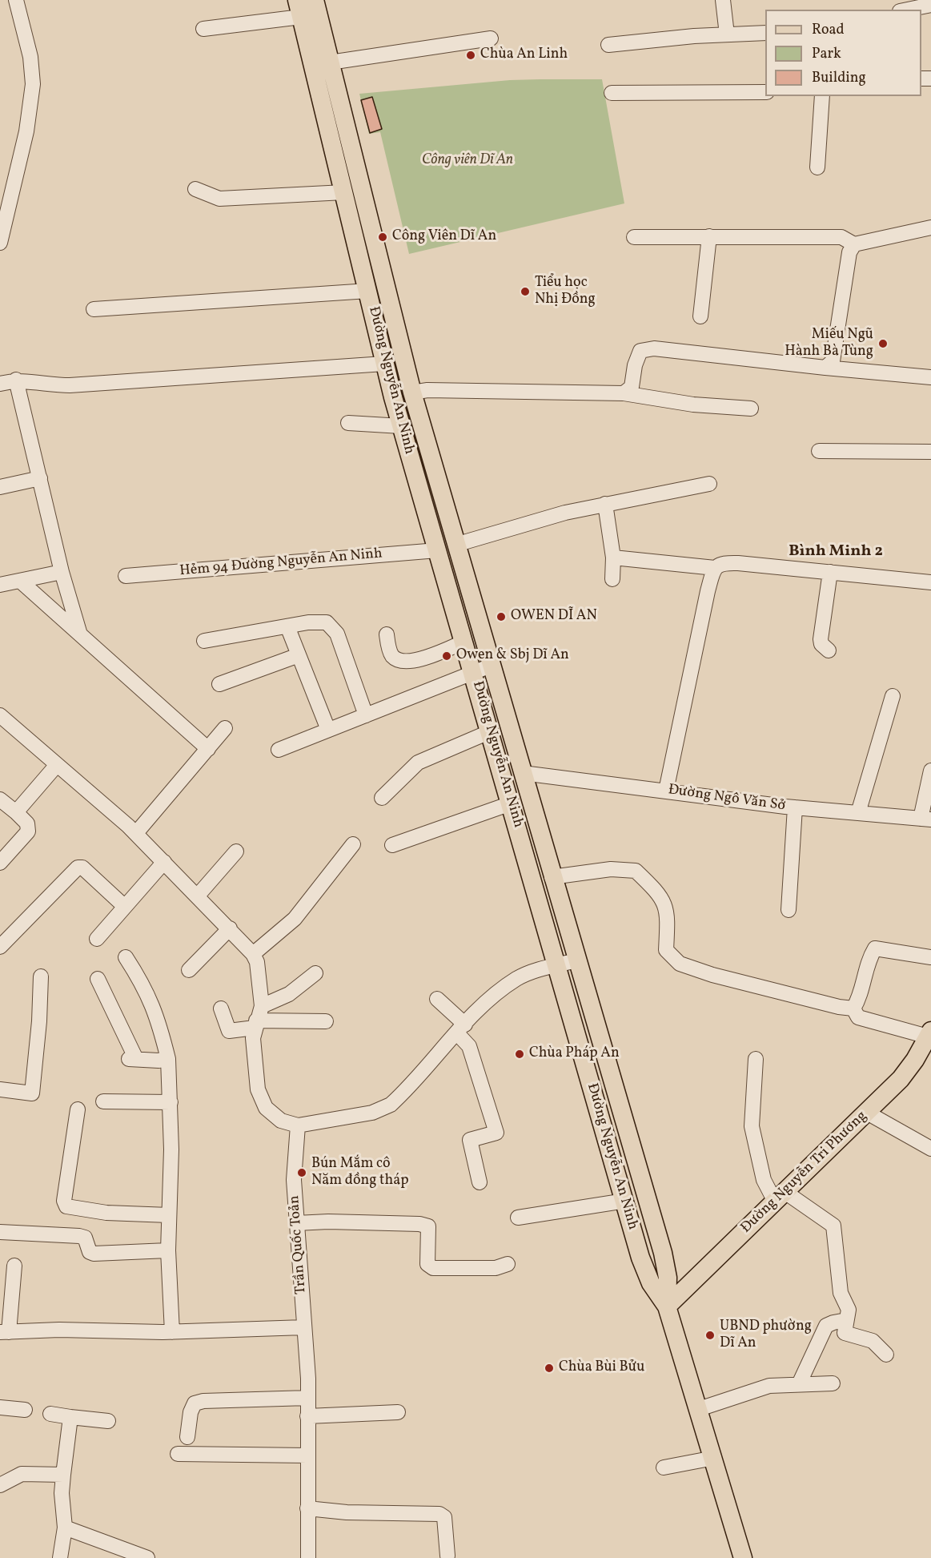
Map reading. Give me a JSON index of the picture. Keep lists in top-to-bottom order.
{
  "streets": {
    "main road": ["Đường Nguyễn An Ninh", "Đường Nguyễn Tri Phương"],
    "street": ["Hẻm 94 Đường Nguyễn An Ninh", "Đường Ngô Văn Sở", "Trần Quốc Toản"]
  },
  "crossings": [
    ["Đường Nguyễn An Ninh", "Hẻm 94 Đường Nguyễn An Ninh"],
    ["Đường Nguyễn An Ninh", "Đường Ngô Văn Sở"],
    ["Đường Nguyễn An Ninh", "Đường Nguyễn Tri Phương"]
  ],
  "districts": ["Bình Minh 2"],
  "parks": ["Công viên Dĩ An"],
  "places": [
    "Chùa An Linh",
    "Công Viên Dĩ An",
    "Tiểu học Nhị Đồng",
    "Miếu Ngũ Hành Bà Tùng",
    "OWEN DĨ AN",
    "Owen & Sbj Dĩ An",
    "Chùa Pháp An",
    "Bún Mắm cô Năm đồng tháp",
    "UBND phường Dĩ An",
    "Chùa Bùi Bửu"
  ],
  "legend": ["Road", "Park", "Building"]
}
